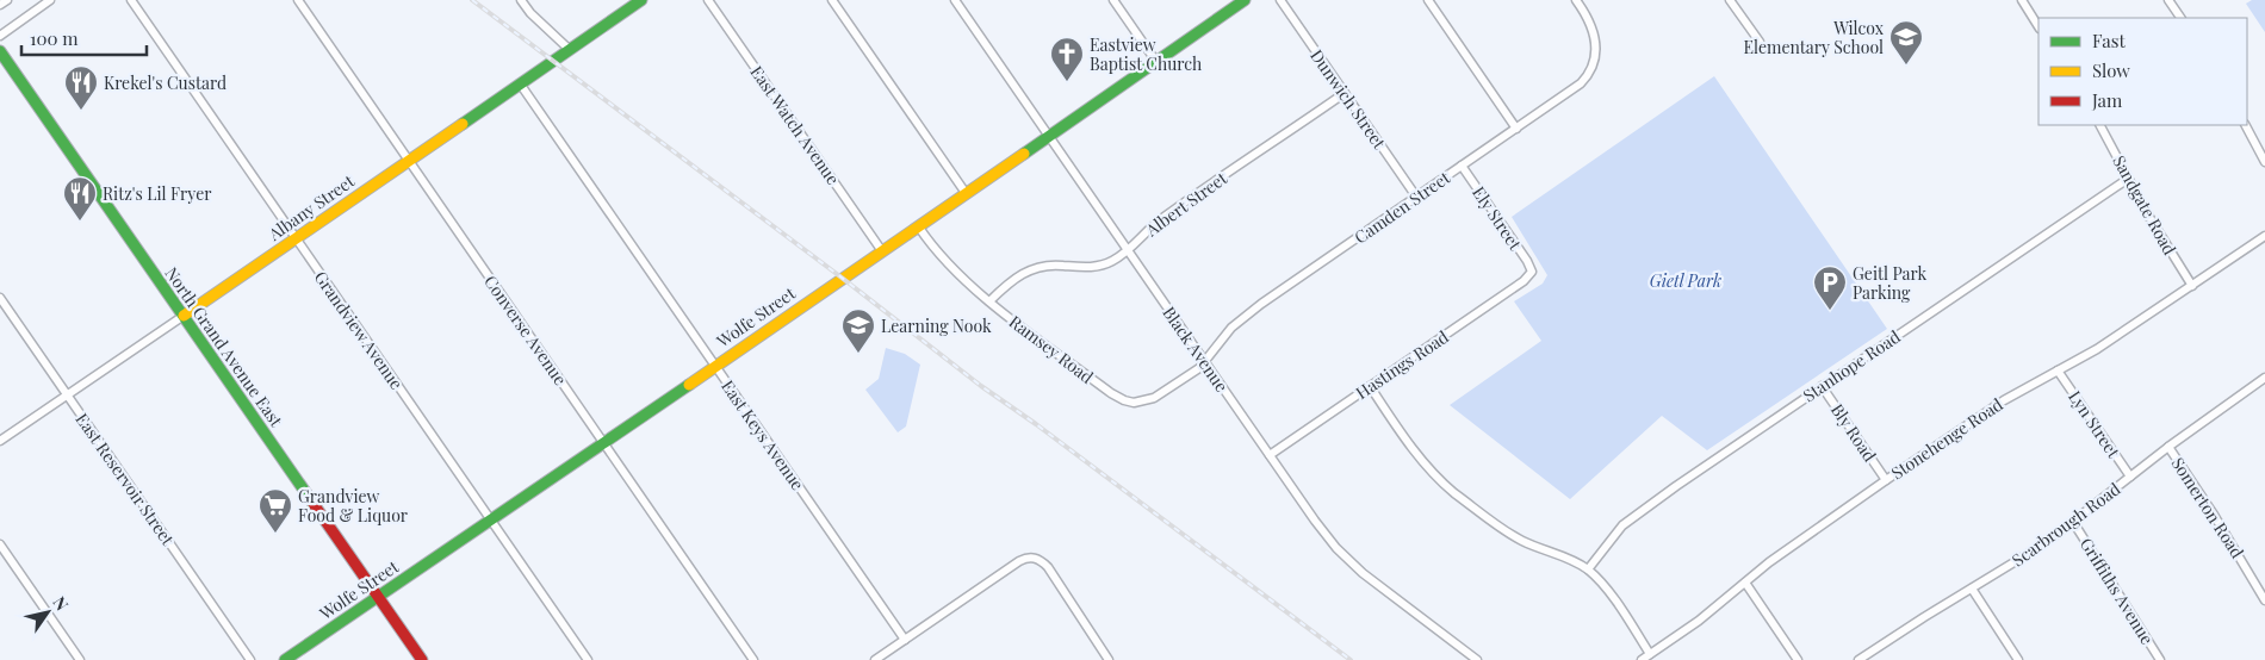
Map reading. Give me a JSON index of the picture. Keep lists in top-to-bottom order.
{
  "streets": {
    "street": [
      "Dunwich Street",
      "East Watch Avenue",
      "Albert Street",
      "Sandgate Road",
      "Albany Street",
      "Camden Street",
      "Ely Street",
      "Wolfe Street",
      "Grandview Avenue",
      "Converse Avenue",
      "North Grand Avenue East",
      "Ramsey Road",
      "Black Avenue",
      "Hastings Road",
      "Stanhope Road",
      "Lyn Street",
      "Bly Road",
      "East Keys Avenue",
      "Stonehenge Road",
      "East Reservoir Street",
      "Somerton Road",
      "Scarbrough Road",
      "Griffiths Avenue"
    ]
  },
  "crossings": [
    ["Dunwich Street", "Albert Street"],
    ["Dunwich Street", "Camden Street"],
    ["East Watch Avenue", "Wolfe Street"],
    ["Albert Street", "Ramsey Road"],
    ["Albert Street", "Black Avenue"],
    ["Sandgate Road", "Stanhope Road"],
    ["Sandgate Road", "Stonehenge Road"],
    ["Albany Street", "Grandview Avenue"],
    ["Albany Street", "Converse Avenue"],
    ["Albany Street", "North Grand Avenue East"],
    ["Albany Street", "East Keys Avenue"],
    ["Albany Street", "East Reservoir Street"],
    ["Camden Street", "Ely Street"],
    ["Camden Street", "Ramsey Road"],
    ["Camden Street", "Black Avenue"],
    ["Ely Street", "Hastings Road"],
    ["Wolfe Street", "Grandview Avenue"],
    ["Wolfe Street", "Converse Avenue"],
    ["Wolfe Street", "North Grand Avenue East"],
    ["Wolfe Street", "Ramsey Road"],
    ["Wolfe Street", "Black Avenue"],
    ["Wolfe Street", "East Keys Avenue"],
    ["Ramsey Road", "Black Avenue"],
    ["Black Avenue", "Hastings Road"],
    ["Stanhope Road", "Bly Road"],
    ["Lyn Street", "Stonehenge Road"],
    ["Lyn Street", "Scarbrough Road"],
    ["Bly Road", "Stonehenge Road"],
    ["Somerton Road", "Scarbrough Road"],
    ["Scarbrough Road", "Griffiths Avenue"]
  ],
  "parks": ["Gietl Park"],
  "places": {
    "school or university": ["Wilcox Elementary School", "Learning Nook"],
    "church": ["Eastview Baptist Church"],
    "restaurant": ["Krekel's Custard", "Ritz's Lil Fryer"],
    "parking": ["Geitl Park Parking"],
    "supermarket": ["Grandview Food & Liquor"]
  },
  "legend": ["Fast", "Slow", "Jam"],
  "scale_bar": "100 m",
  "north": "top right"
}
